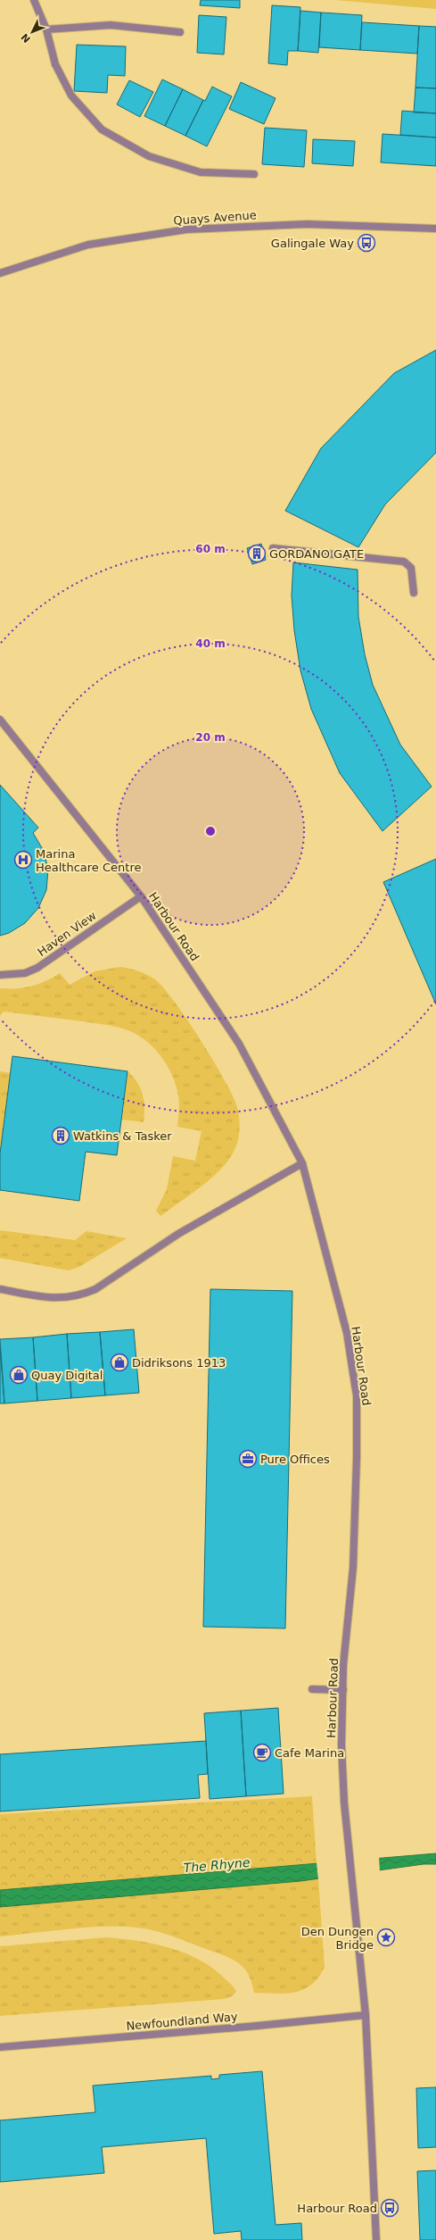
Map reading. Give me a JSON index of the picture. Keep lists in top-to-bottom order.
{
  "streets": {
    "street": [
      "Quays Avenue",
      "Harbour Road",
      "Haven View",
      "Newfoundland Way"
    ]
  },
  "crossings": [
    ["Harbour Road", "Haven View"],
    ["Harbour Road", "Newfoundland Way"]
  ],
  "water": ["The Rhyne"],
  "places": {
    "bus stop": ["Galingale Way", "Harbour Road"],
    "building": ["GORDANO GATE", "Watkins & Tasker"],
    "hospital": ["Marina Healthcare Centre"],
    "shop": ["Didriksons 1913", "Quay Digital"],
    "office": ["Pure Offices"],
    "cafe": ["Cafe Marina"],
    "place": ["Den Dungen Bridge"]
  },
  "north": "bottom left",
  "rings": ["60 m", "40 m", "20 m"]
}
